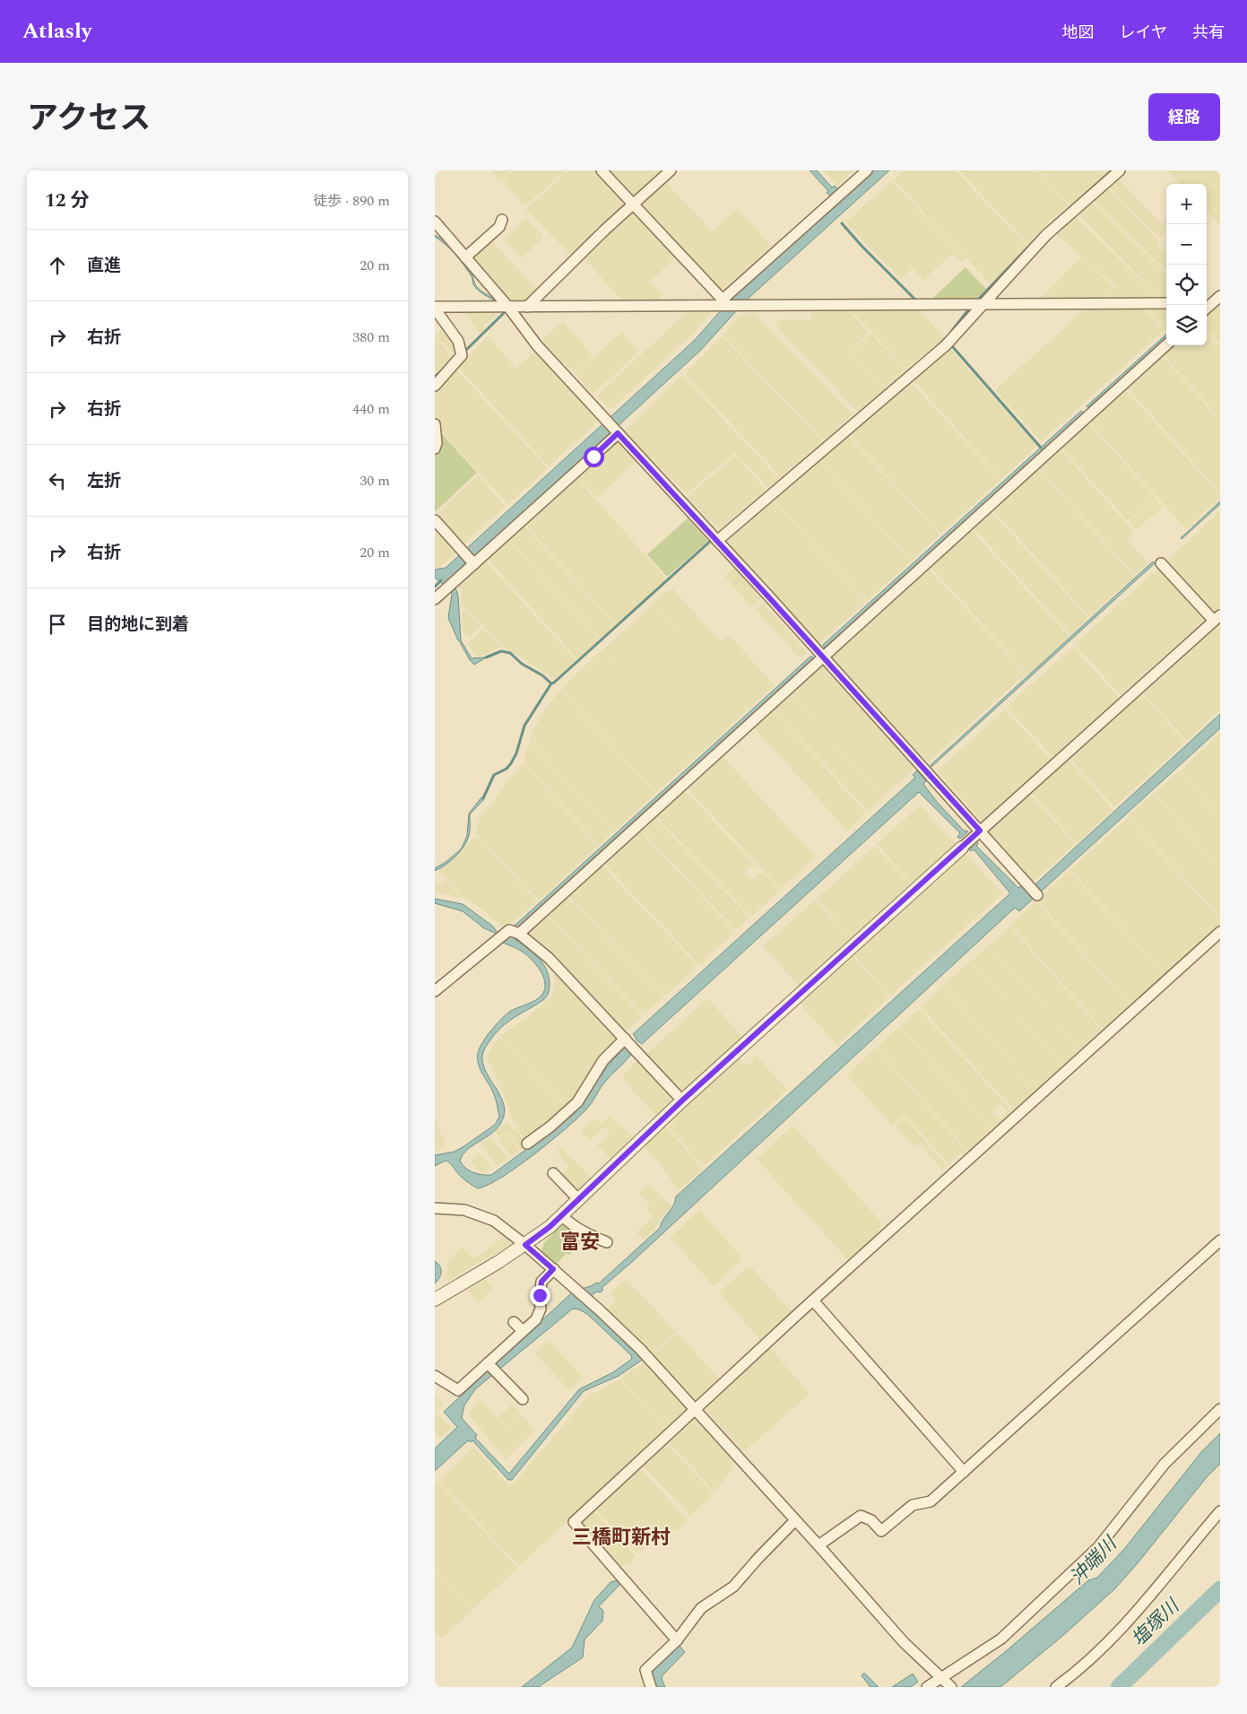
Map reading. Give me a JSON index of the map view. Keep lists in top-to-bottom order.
{
  "districts": ["富安", "三橋町新村"],
  "water": ["沖端川", "塩塚川"],
  "page": {
    "header": "Atlasly",
    "nav": ["地図", "レイヤ", "共有"],
    "title": "アクセス",
    "buttons": "経路",
    "heading": ["12 分", "徒歩 · 890 m"],
    "map_buttons": ["+", "−"],
    "list": [
      ["直進", "20 m"],
      ["右折", "380 m"],
      ["右折", "440 m"],
      ["左折", "30 m"],
      ["右折", "20 m"],
      "目的地に到着"
    ]
  }
}
